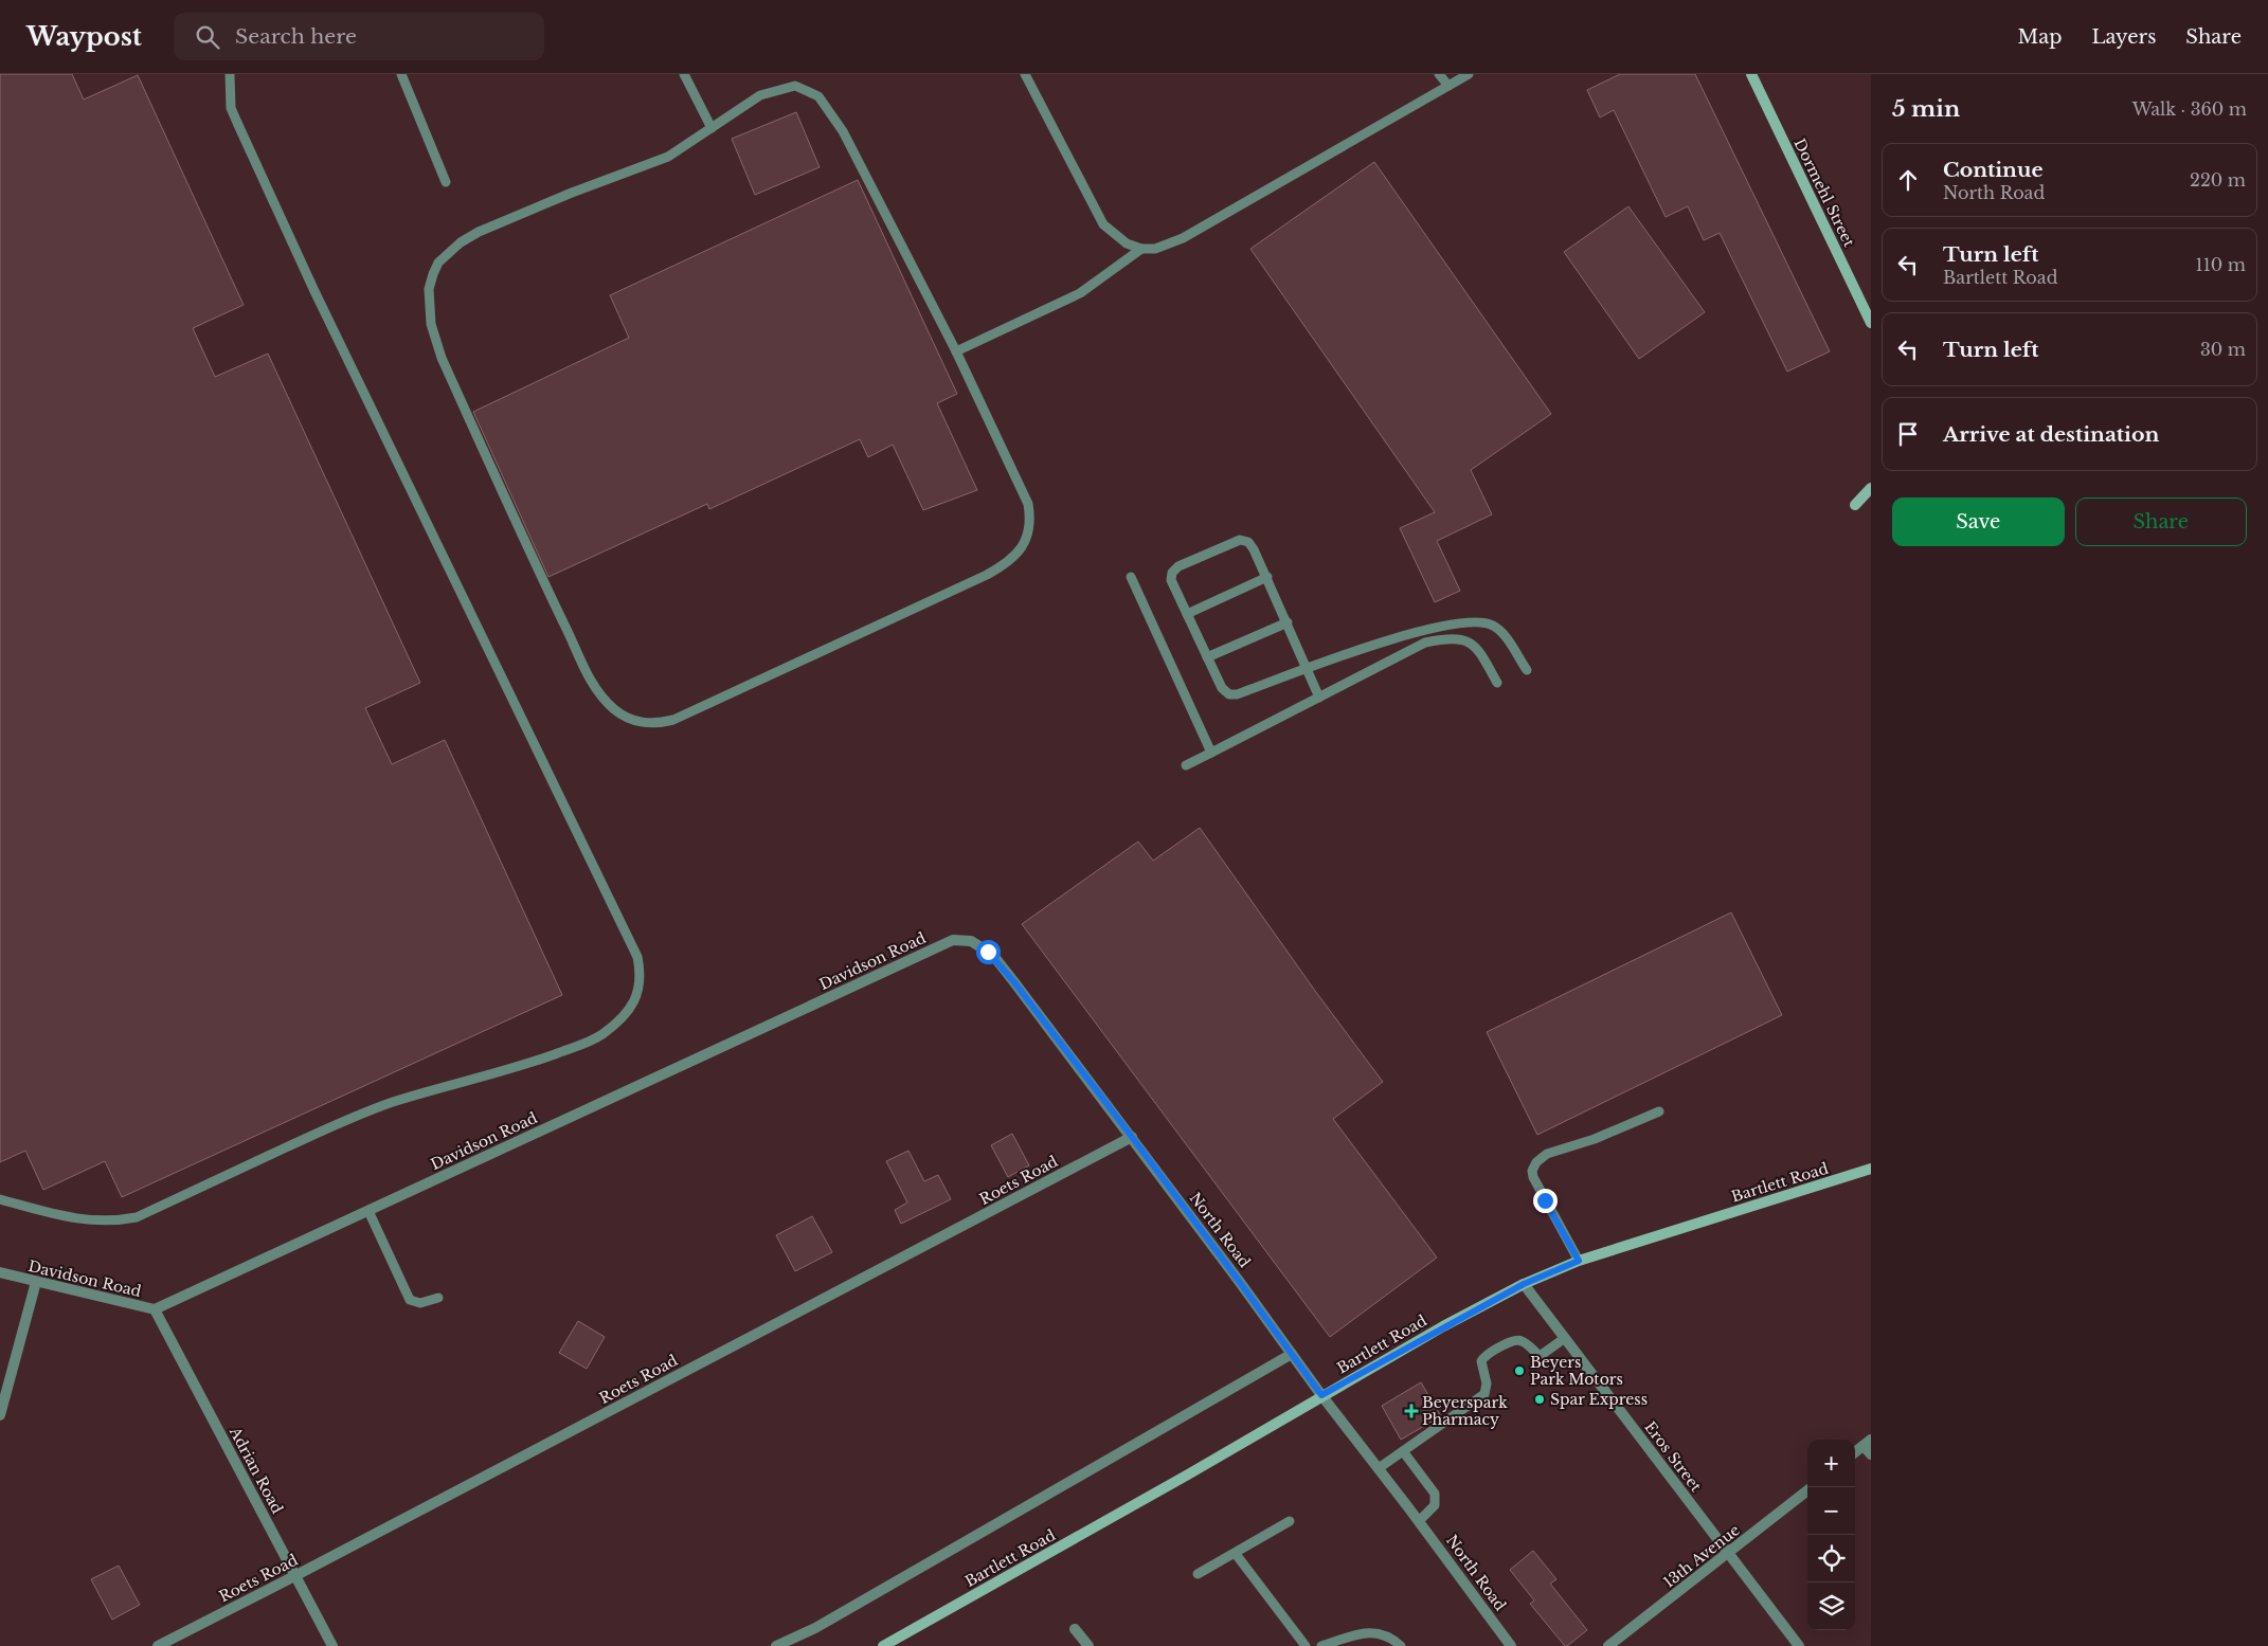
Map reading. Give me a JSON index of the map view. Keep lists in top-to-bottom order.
{
  "streets": {
    "street": [
      "Dormehl Street",
      "Davidson Road",
      "Roets Road",
      "Bartlett Road",
      "North Road",
      "Eros Street",
      "Adrian Road",
      "13th Avenue"
    ]
  },
  "crossings": [
    ["Davidson Road", "North Road"],
    ["Davidson Road", "Adrian Road"],
    ["Roets Road", "North Road"],
    ["Roets Road", "Adrian Road"],
    ["Bartlett Road", "North Road"],
    ["Bartlett Road", "Eros Street"],
    ["Eros Street", "13th Avenue"]
  ],
  "places": {
    "other": ["Beyers Park Motors", "Spar Express"],
    "health": ["Beyerspark Pharmacy"]
  },
  "page": {
    "header": "Waypost",
    "search": "Search here",
    "nav": ["Map", "Layers", "Share"],
    "heading": ["5 min", "Walk · 360 m"],
    "list": [
      ["Continue", "North Road", "220 m"],
      ["Turn left", "Bartlett Road", "110 m"],
      ["Turn left", "30 m"],
      "Arrive at destination"
    ],
    "buttons": ["Save", "Share"],
    "map_buttons": ["+", "−"]
  }
}
